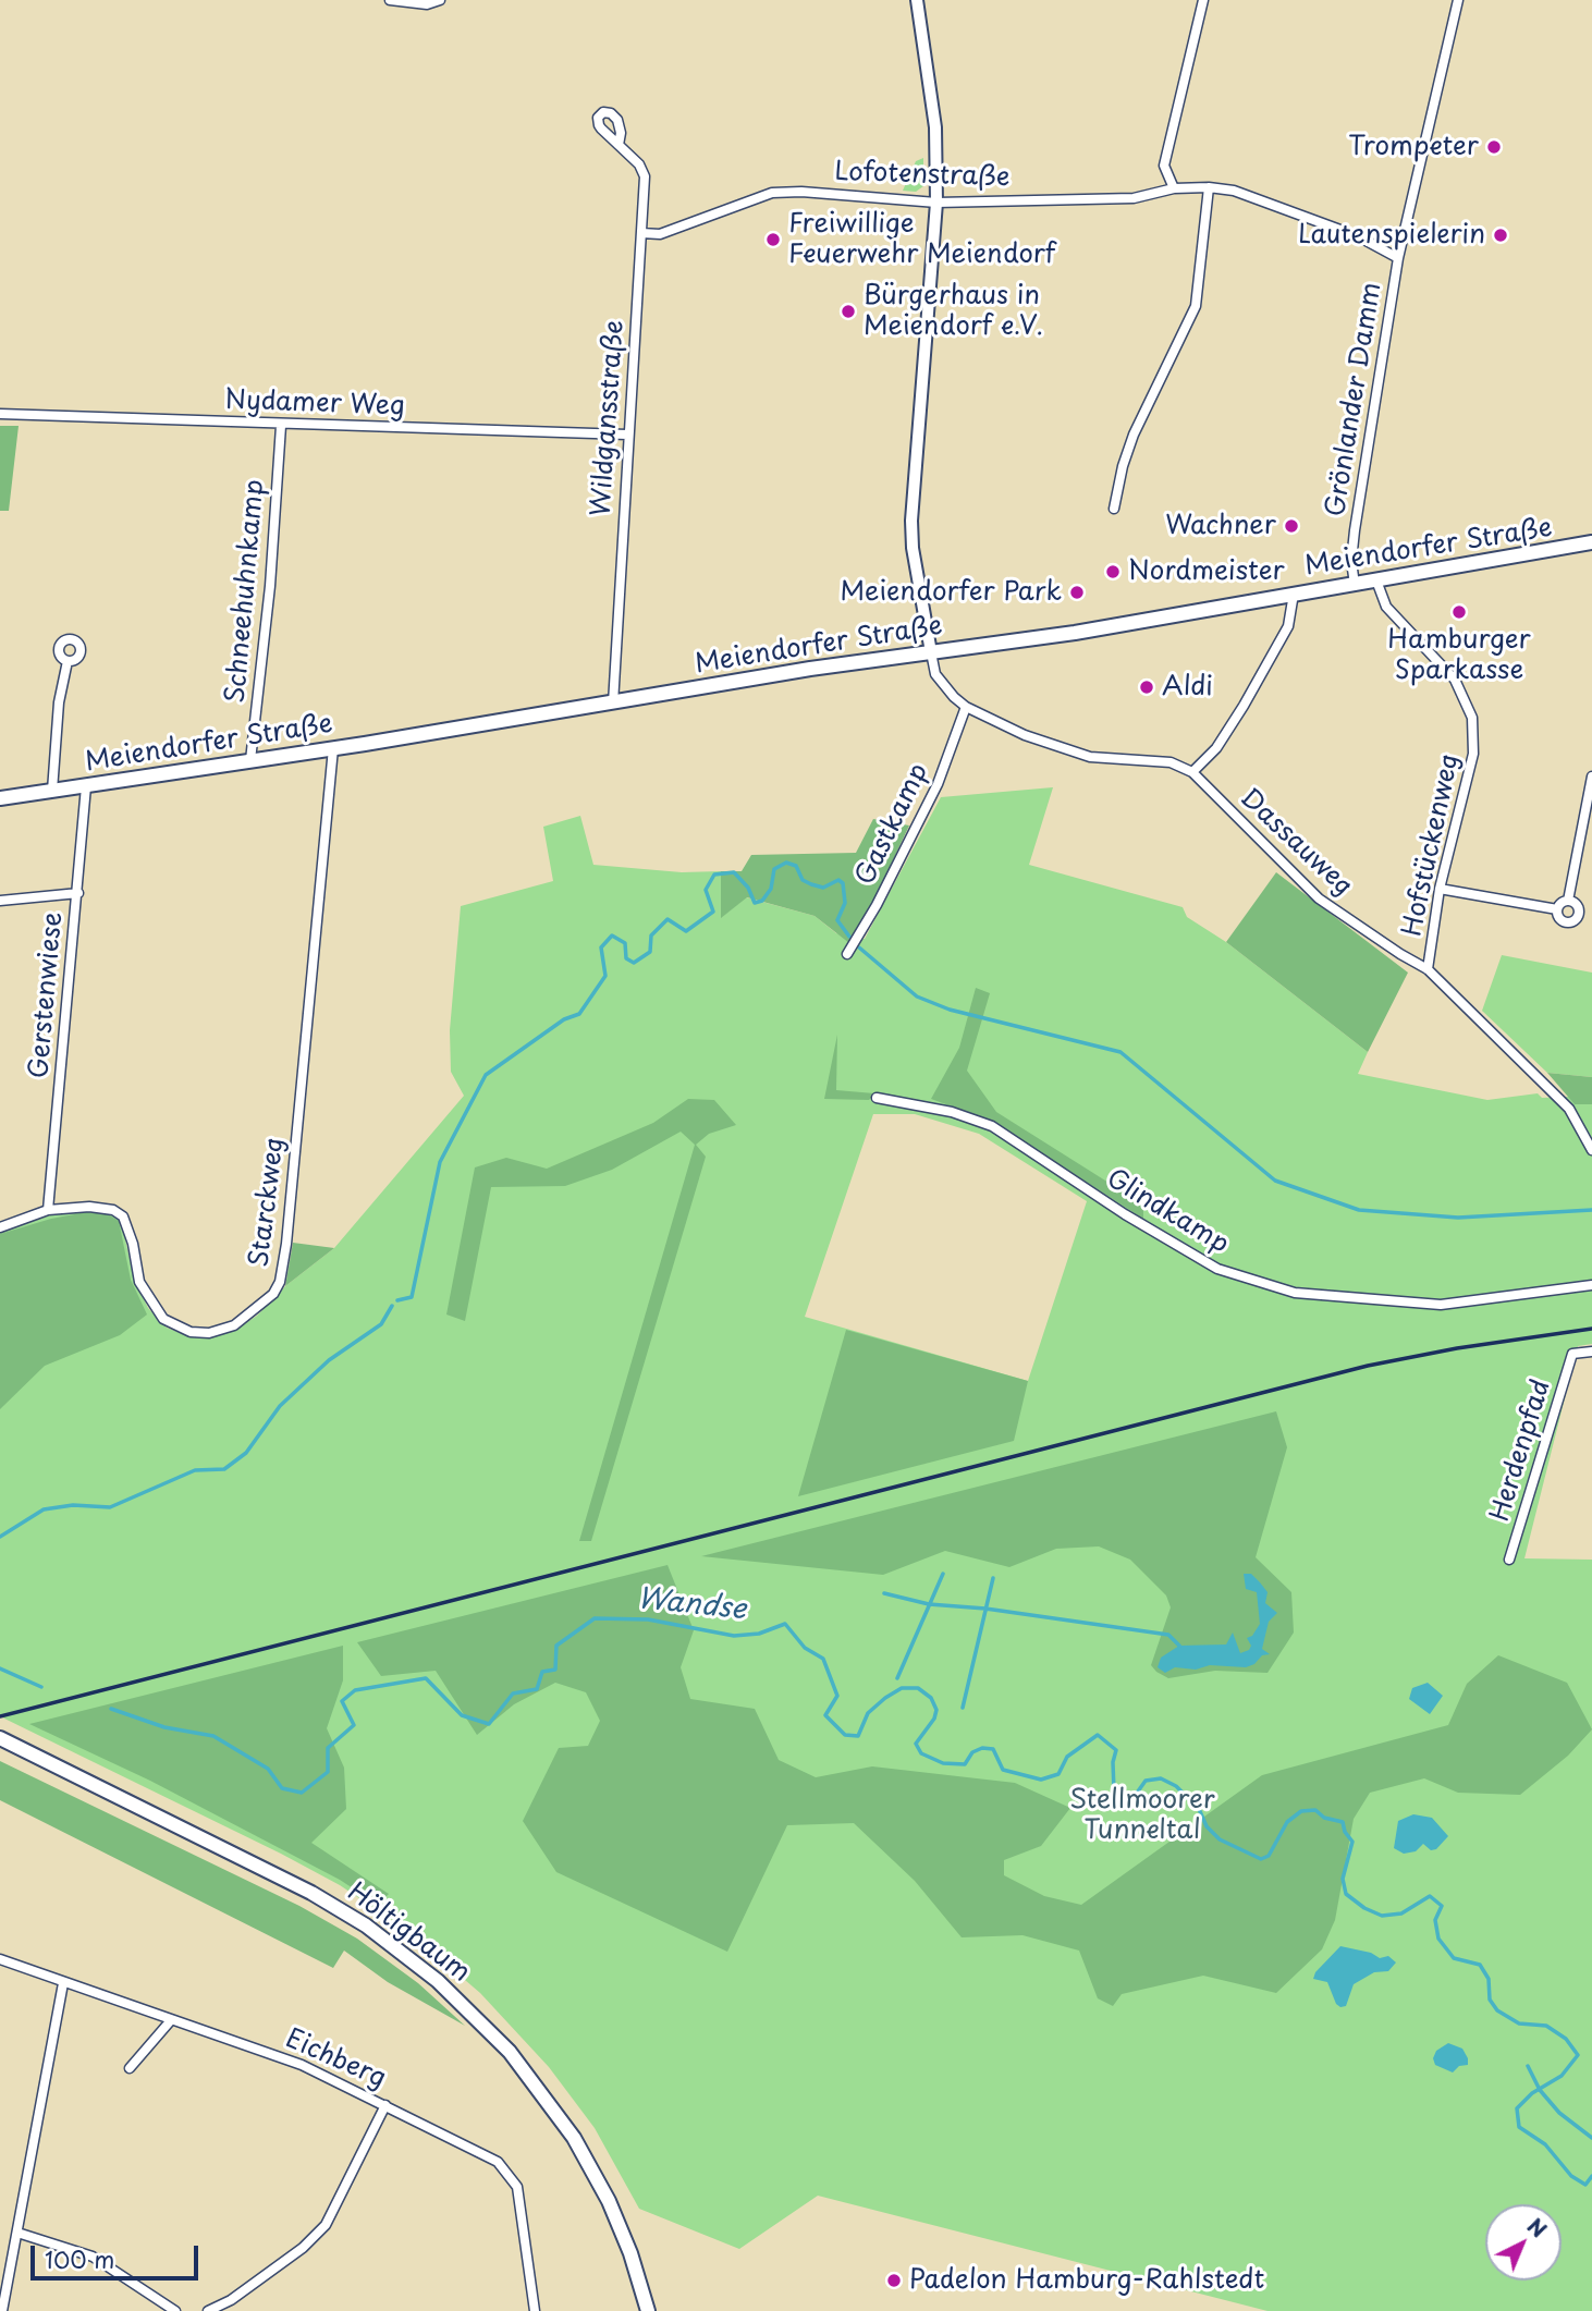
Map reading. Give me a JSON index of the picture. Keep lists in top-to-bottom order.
{
  "streets": {
    "main road": ["Meiendorfer Straße", "Höltigbaum"],
    "street": [
      "Lofotenstraße",
      "Grönlander Damm",
      "Nydamer Weg",
      "Wildgansstraße",
      "Schneehuhnkamp",
      "Gastkamp",
      "Dassauweg",
      "Hofstückenweg",
      "Gerstenwiese",
      "Starckweg",
      "Glindkamp",
      "Herdenpfad",
      "Eichberg"
    ]
  },
  "crossings": [
    ["Lofotenstraße", "Grönlander Damm"],
    ["Lofotenstraße", "Wildgansstraße"],
    ["Grönlander Damm", "Meiendorfer Straße"],
    ["Nydamer Weg", "Wildgansstraße"],
    ["Nydamer Weg", "Schneehuhnkamp"],
    ["Wildgansstraße", "Meiendorfer Straße"],
    ["Meiendorfer Straße", "Schneehuhnkamp"],
    ["Meiendorfer Straße", "Dassauweg"],
    ["Meiendorfer Straße", "Hofstückenweg"],
    ["Meiendorfer Straße", "Gerstenwiese"],
    ["Meiendorfer Straße", "Starckweg"],
    ["Gastkamp", "Dassauweg"],
    ["Dassauweg", "Hofstückenweg"],
    ["Gerstenwiese", "Starckweg"]
  ],
  "water": ["Wandse"],
  "parks": ["Stellmoorer Tunneltal"],
  "places": [
    "Trompeter",
    "Lautenspielerin",
    "Freiwillige Feuerwehr Meiendorf",
    "Bürgerhaus in Meiendorf e.V.",
    "Wachner",
    "Nordmeister",
    "Meiendorfer Park",
    "Hamburger Sparkasse",
    "Aldi",
    "Padelon Hamburg-Rahlstedt"
  ],
  "scale_bar": "100 m",
  "north": "top right"
}
